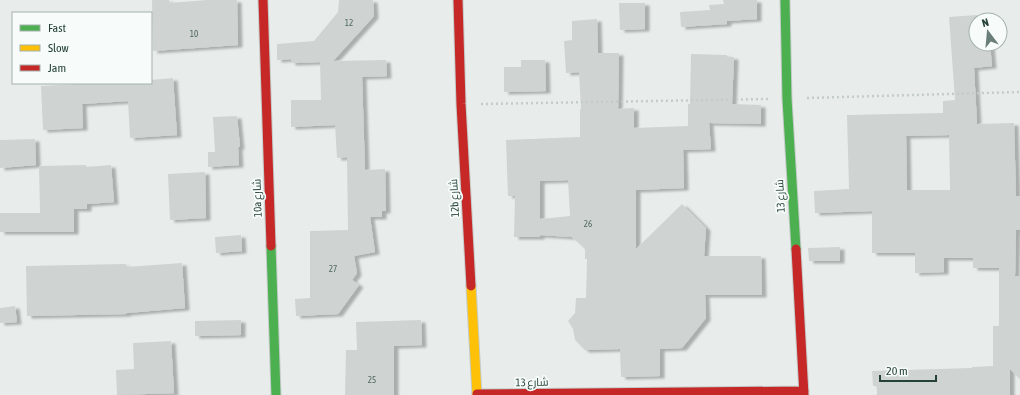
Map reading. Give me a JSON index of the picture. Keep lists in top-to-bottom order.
{
  "streets": {
    "street": ["شارع 13", "10a شارع", "12b شارع"]
  },
  "crossings": [
    ["شارع 13", "12b شارع"]
  ],
  "house_numbers": [
    "12",
    "10",
    "26",
    "27",
    "25"
  ],
  "legend": ["Fast", "Slow", "Jam"],
  "scale_bar": "20 m",
  "north": "top"
}
